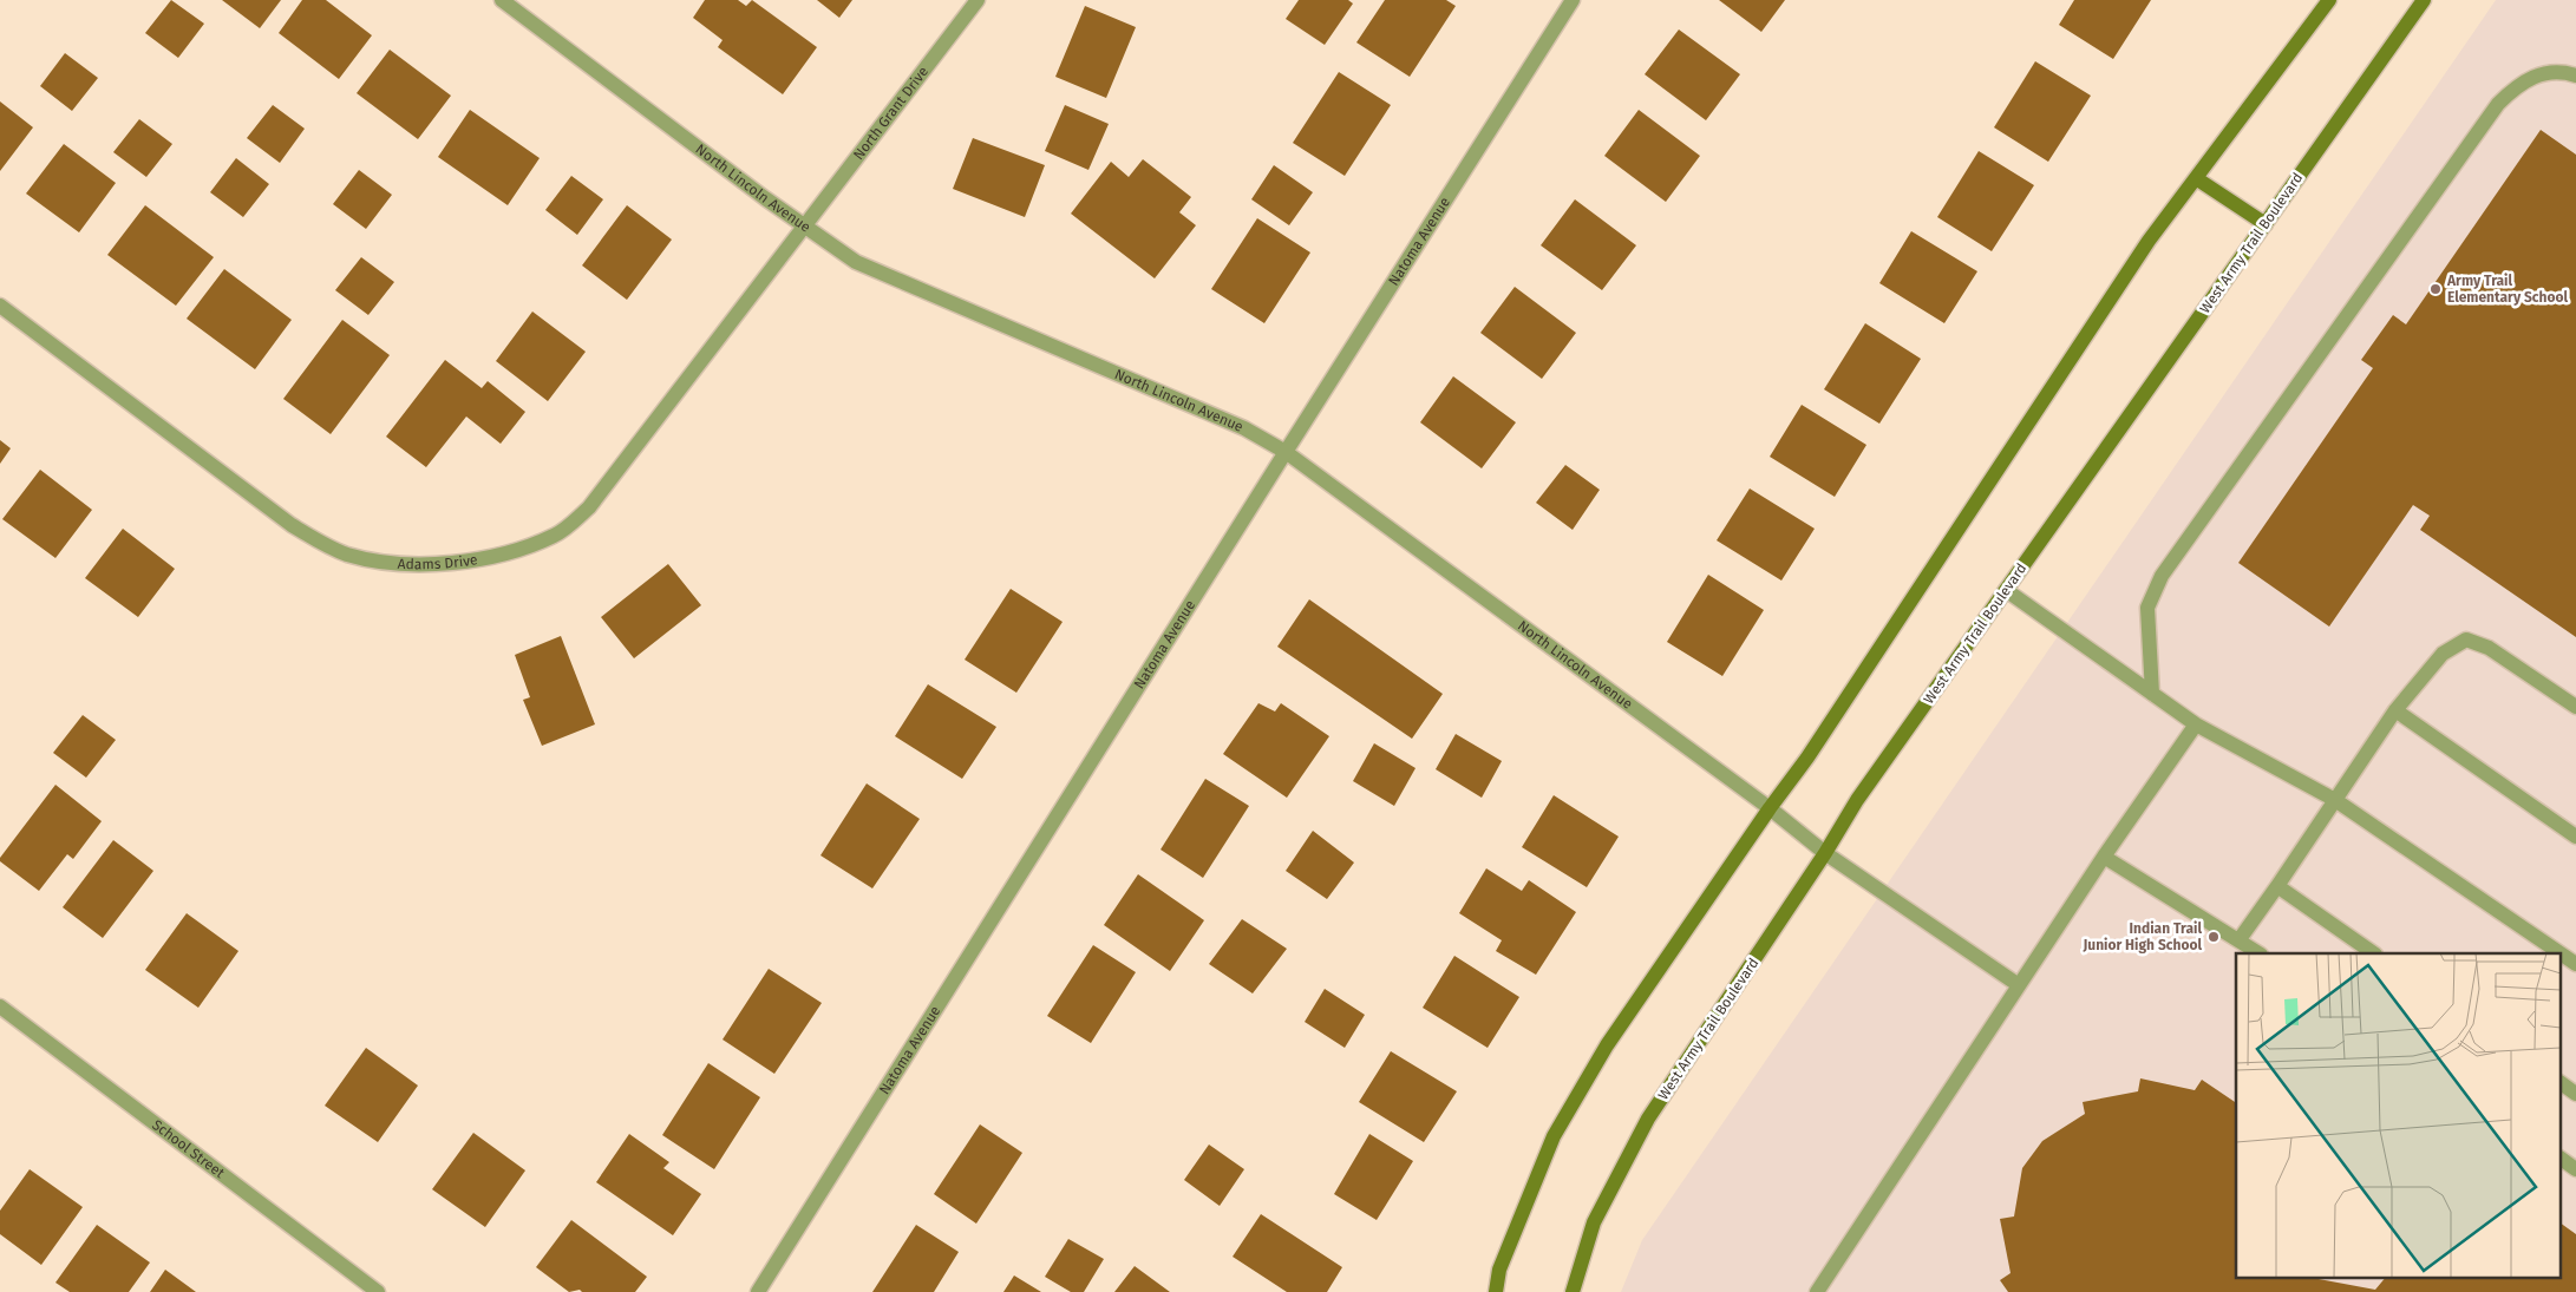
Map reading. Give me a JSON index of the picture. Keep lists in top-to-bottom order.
{
  "streets": {
    "main road": ["West Army Trail Boulevard"],
    "street": [
      "North Grant Drive",
      "North Lincoln Avenue",
      "Natoma Avenue",
      "Adams Drive",
      "School Street"
    ]
  },
  "crossings": [
    ["North Grant Drive", "North Lincoln Avenue"],
    ["North Grant Drive", "Adams Drive"],
    ["North Lincoln Avenue", "Natoma Avenue"],
    ["North Lincoln Avenue", "West Army Trail Boulevard"],
    ["North Lincoln Avenue", "Adams Drive"]
  ],
  "places": ["Army Trail Elementary School", "Indian Trail Junior High School"]
}
